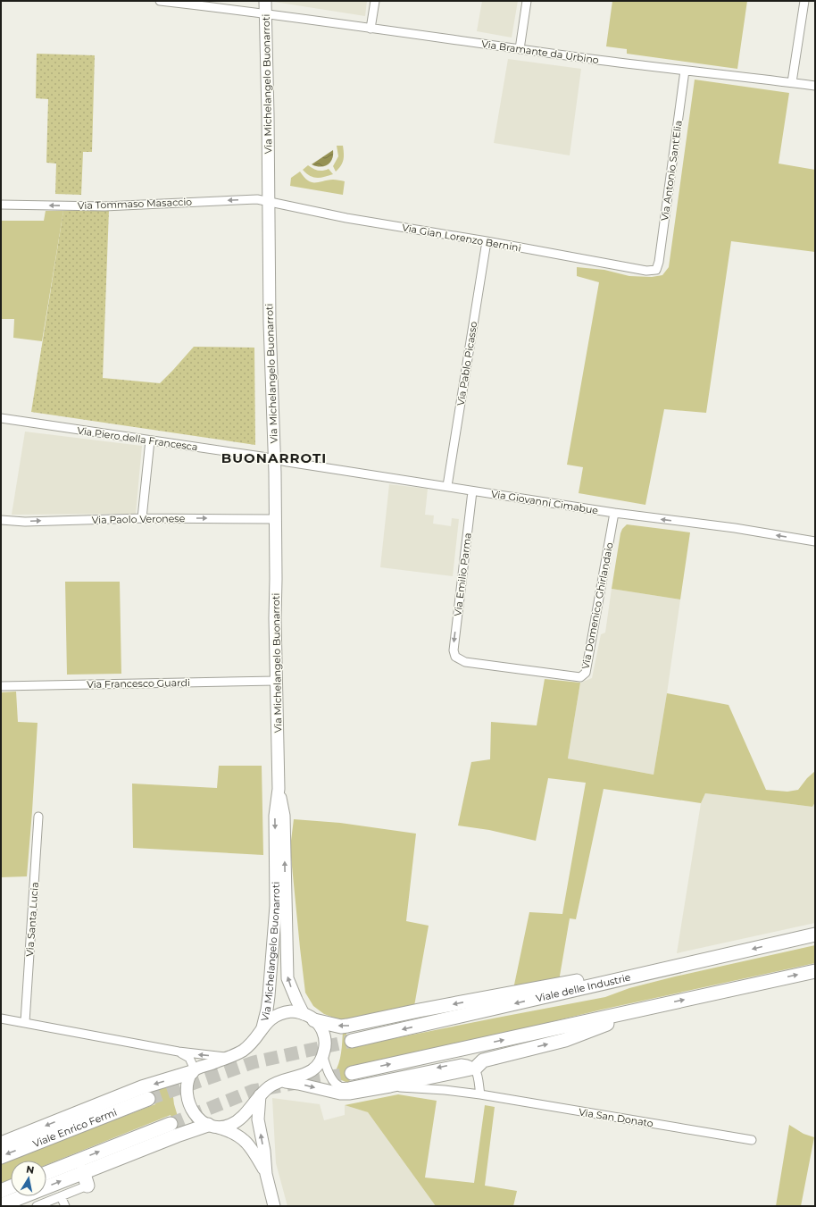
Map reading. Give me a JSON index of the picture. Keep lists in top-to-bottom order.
{
  "streets": {
    "main road": ["Viale delle Industrie", "Viale Enrico Fermi"],
    "street": [
      "Via Bramante da Urbino",
      "Via Michelangelo Buonarroti",
      "Via Antonio Sant'Elia",
      "Via Tommaso Masaccio",
      "Via Gian Lorenzo Bernini",
      "Via Pablo Picasso",
      "Via Piero della Francesca",
      "Via Giovanni Cimabue",
      "Via Paolo Veronese",
      "Via Emilio Parma",
      "Via Domenico Ghirlandaio",
      "Via Francesco Guardi",
      "Via Santa Lucia",
      "Via San Donato"
    ]
  },
  "crossings": [
    ["Via Bramante da Urbino", "Via Michelangelo Buonarroti"],
    ["Via Bramante da Urbino", "Via Antonio Sant'Elia"],
    ["Via Michelangelo Buonarroti", "Via Tommaso Masaccio"],
    ["Via Michelangelo Buonarroti", "Via Gian Lorenzo Bernini"],
    ["Via Michelangelo Buonarroti", "Via Piero della Francesca"],
    ["Via Michelangelo Buonarroti", "Via Giovanni Cimabue"],
    ["Via Michelangelo Buonarroti", "Via Paolo Veronese"],
    ["Via Michelangelo Buonarroti", "Via Francesco Guardi"],
    ["Via Antonio Sant'Elia", "Via Gian Lorenzo Bernini"],
    ["Via Tommaso Masaccio", "Via Gian Lorenzo Bernini"],
    ["Via Gian Lorenzo Bernini", "Via Pablo Picasso"],
    ["Via Pablo Picasso", "Via Giovanni Cimabue"],
    ["Via Piero della Francesca", "Via Giovanni Cimabue"],
    ["Via Giovanni Cimabue", "Via Emilio Parma"],
    ["Via Giovanni Cimabue", "Via Domenico Ghirlandaio"],
    ["Via Emilio Parma", "Via Domenico Ghirlandaio"]
  ],
  "one_way": [
    "Via Tommaso Masaccio",
    "Via Giovanni Cimabue",
    "Via Paolo Veronese",
    "Via Emilio Parma"
  ],
  "districts": ["BUONARROTI"],
  "north": "top"
}
